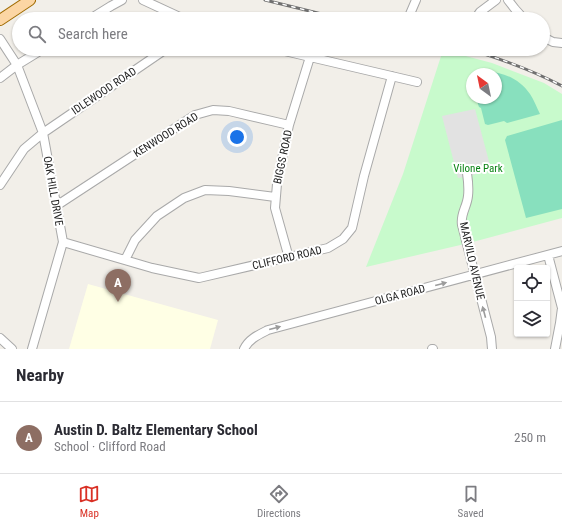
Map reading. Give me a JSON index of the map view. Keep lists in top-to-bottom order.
{
  "streets": {
    "street": [
      "IDLEWOOD ROAD",
      "KENWOOD ROAD",
      "BIGGS ROAD",
      "OAK HILL DRIVE",
      "CLIFFORD ROAD",
      "MARVILO AVENUE",
      "OLGA ROAD"
    ]
  },
  "crossings": [
    ["IDLEWOOD ROAD", "OAK HILL DRIVE"],
    ["KENWOOD ROAD", "BIGGS ROAD"],
    ["KENWOOD ROAD", "OAK HILL DRIVE"],
    ["BIGGS ROAD", "CLIFFORD ROAD"],
    ["OAK HILL DRIVE", "CLIFFORD ROAD"],
    ["MARVILO AVENUE", "OLGA ROAD"]
  ],
  "one_way": ["OLGA ROAD"],
  "parks": ["Vilone Park"],
  "north": "top left",
  "page": {
    "search": "Search here",
    "pins": "A",
    "heading": "Nearby",
    "list": [
      {
        "mark": "A",
        "name": "Austin D. Baltz Elementary School",
        "note": "School · Clifford Road",
        "value": "250 m"
      }
    ],
    "nav": ["Map", "Directions", "Saved"]
  }
}
